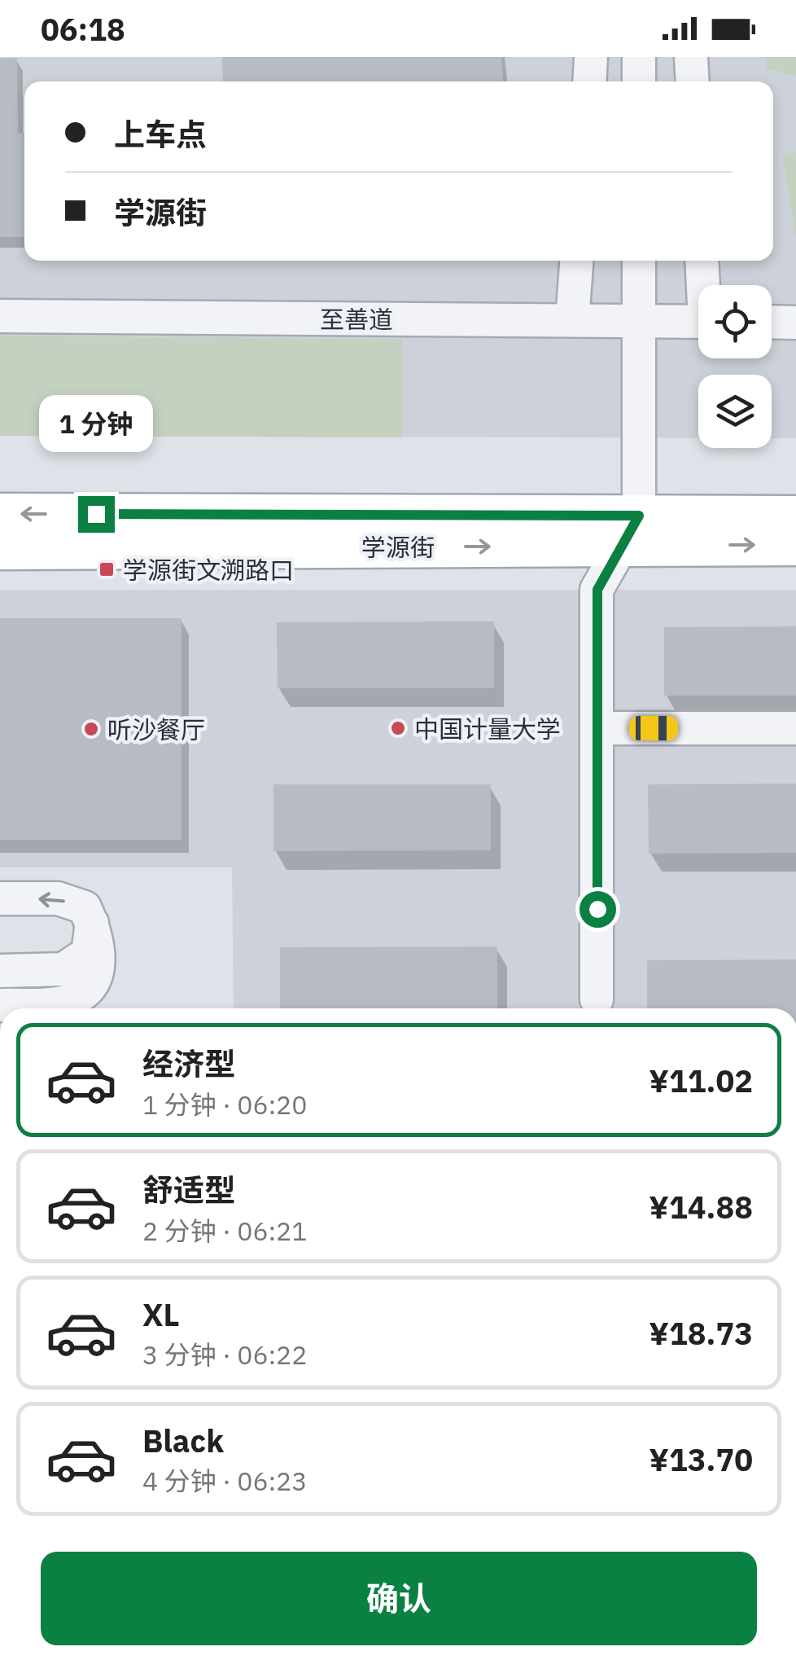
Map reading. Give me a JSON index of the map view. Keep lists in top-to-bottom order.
{
  "streets": {
    "main road": ["学源街"],
    "street": ["至善道"]
  },
  "places": {
    "transit": ["学源街文溯路口"],
    "other": ["中国计量大学", "听沙餐厅"]
  },
  "page": {
    "status": "06:18",
    "banner": ["上车点", "学源街"],
    "bubble": "1 分钟",
    "list": [
      {
        "name": "经济型",
        "note": "1 分钟 · 06:20",
        "value": "¥11.02"
      },
      {
        "name": "舒适型",
        "note": "2 分钟 · 06:21",
        "value": "¥14.88"
      },
      {
        "name": "XL",
        "note": "3 分钟 · 06:22",
        "value": "¥18.73"
      },
      {
        "name": "Black",
        "note": "4 分钟 · 06:23",
        "value": "¥13.70"
      }
    ],
    "buttons": "确认"
  }
}
